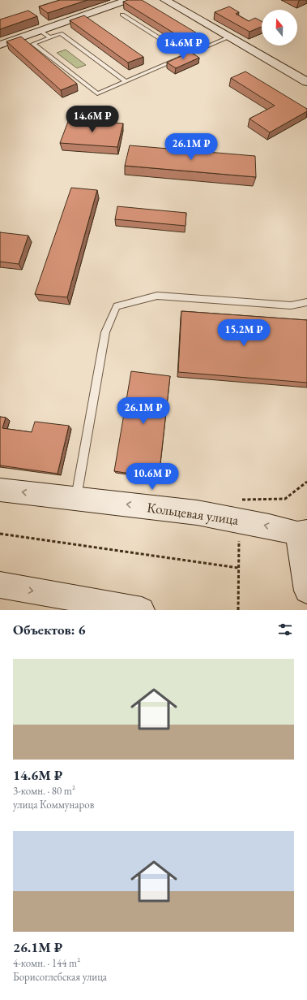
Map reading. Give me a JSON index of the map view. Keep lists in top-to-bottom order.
{
  "streets": {
    "street": ["Кольцевая улица"]
  },
  "north": "top",
  "page": {
    "price": [
      "14.6M ₽",
      "14.6M ₽",
      "26.1M ₽",
      "15.2M ₽",
      "26.1M ₽",
      "10.6M ₽"
    ],
    "heading": "Объектов: 6",
    "list": [
      {
        "name": "14.6M ₽",
        "note": "3-комн. · 80 m² · улица Коммунаров"
      },
      {
        "name": "26.1M ₽",
        "note": "4-комн. · 144 m² · Борисоглебская улица"
      }
    ]
  }
}
